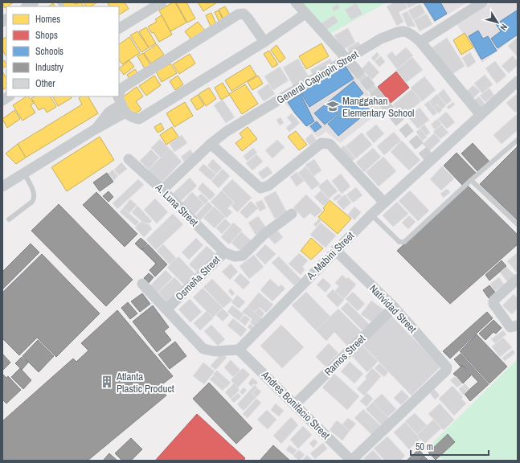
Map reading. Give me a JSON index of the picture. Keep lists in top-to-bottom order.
{
  "streets": {
    "street": [
      "General Capinpin Street",
      "A. Luna Street",
      "A. Mabini Street",
      "Osmeña Street",
      "Natividad Street",
      "Ramos Street",
      "Andres Bonifacio Street"
    ]
  },
  "crossings": [
    ["General Capinpin Street", "A. Luna Street"],
    ["A. Luna Street", "Osmeña Street"],
    ["A. Mabini Street", "Natividad Street"],
    ["A. Mabini Street", "Andres Bonifacio Street"],
    ["Natividad Street", "Ramos Street"],
    ["Natividad Street", "Andres Bonifacio Street"],
    ["Ramos Street", "Andres Bonifacio Street"]
  ],
  "places": {
    "school or university": ["Manggahan Elementary School"],
    "building": ["Atlanta Plastic Product"]
  },
  "legend": [
    "Homes",
    "Shops",
    "Schools",
    "Industry",
    "Other"
  ],
  "scale_bar": "50 m",
  "north": "bottom right"
}
